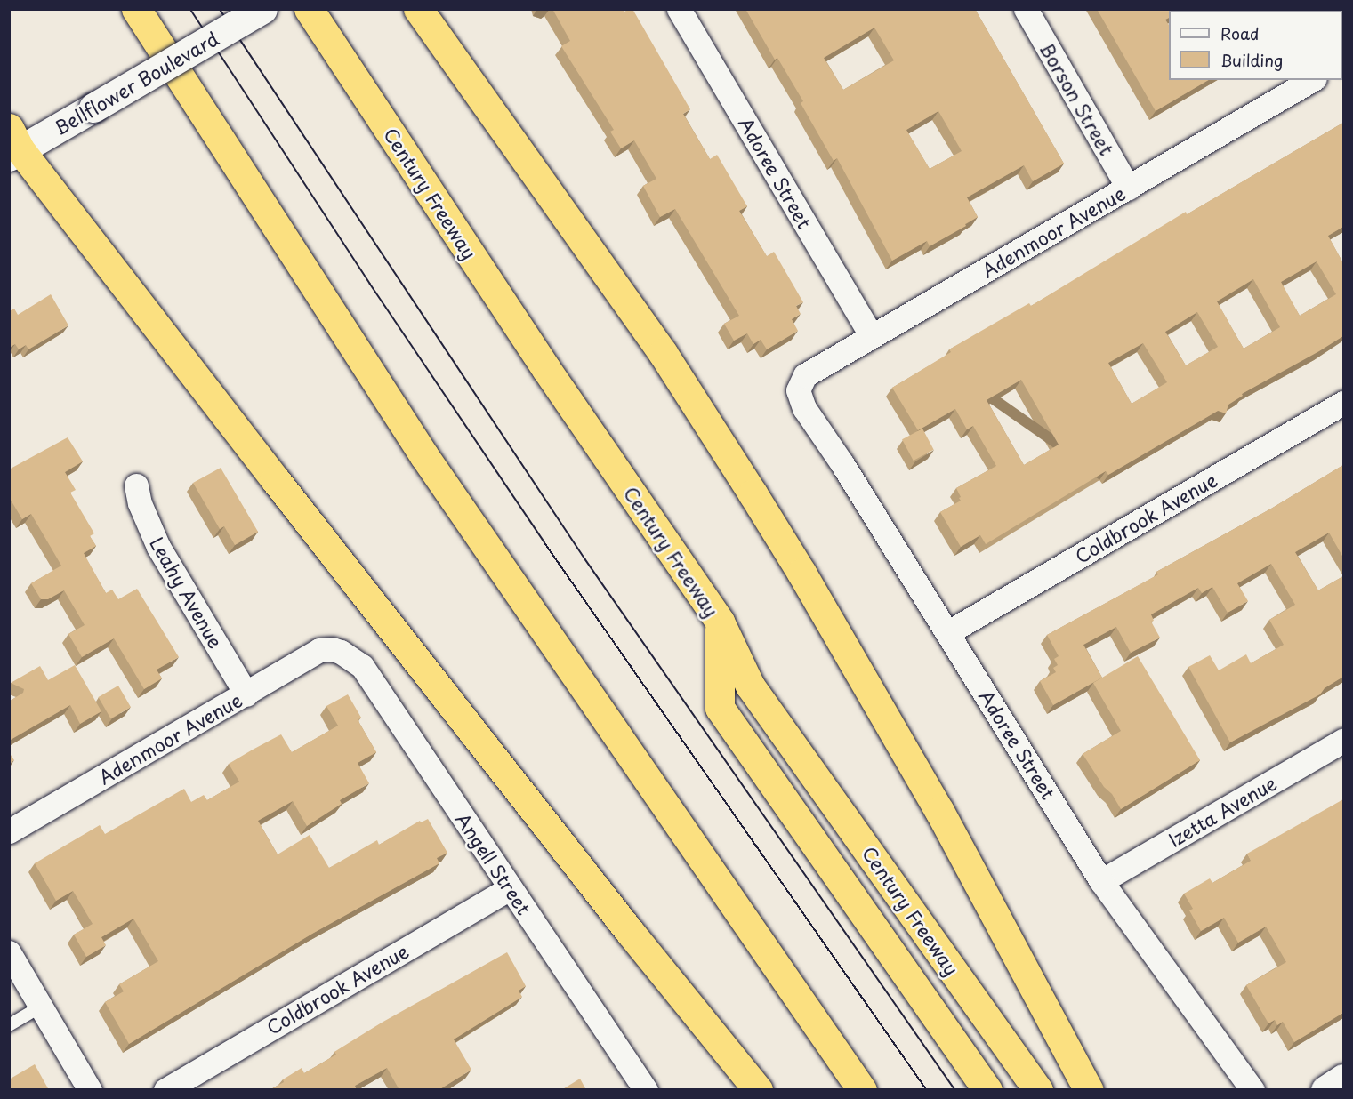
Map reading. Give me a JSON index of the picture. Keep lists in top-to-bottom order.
{
  "streets": {
    "highway": ["Century Freeway"],
    "main road": ["Bellflower Boulevard"],
    "street": [
      "Borson Street",
      "Adoree Street",
      "Adenmoor Avenue",
      "Coldbrook Avenue",
      "Leahy Avenue",
      "Izetta Avenue",
      "Angell Street"
    ]
  },
  "crossings": [
    ["Borson Street", "Adenmoor Avenue"],
    ["Adoree Street", "Adenmoor Avenue"],
    ["Adoree Street", "Coldbrook Avenue"],
    ["Adoree Street", "Izetta Avenue"],
    ["Adenmoor Avenue", "Leahy Avenue"],
    ["Adenmoor Avenue", "Angell Street"],
    ["Coldbrook Avenue", "Angell Street"]
  ],
  "legend": ["Road", "Building"]
}
